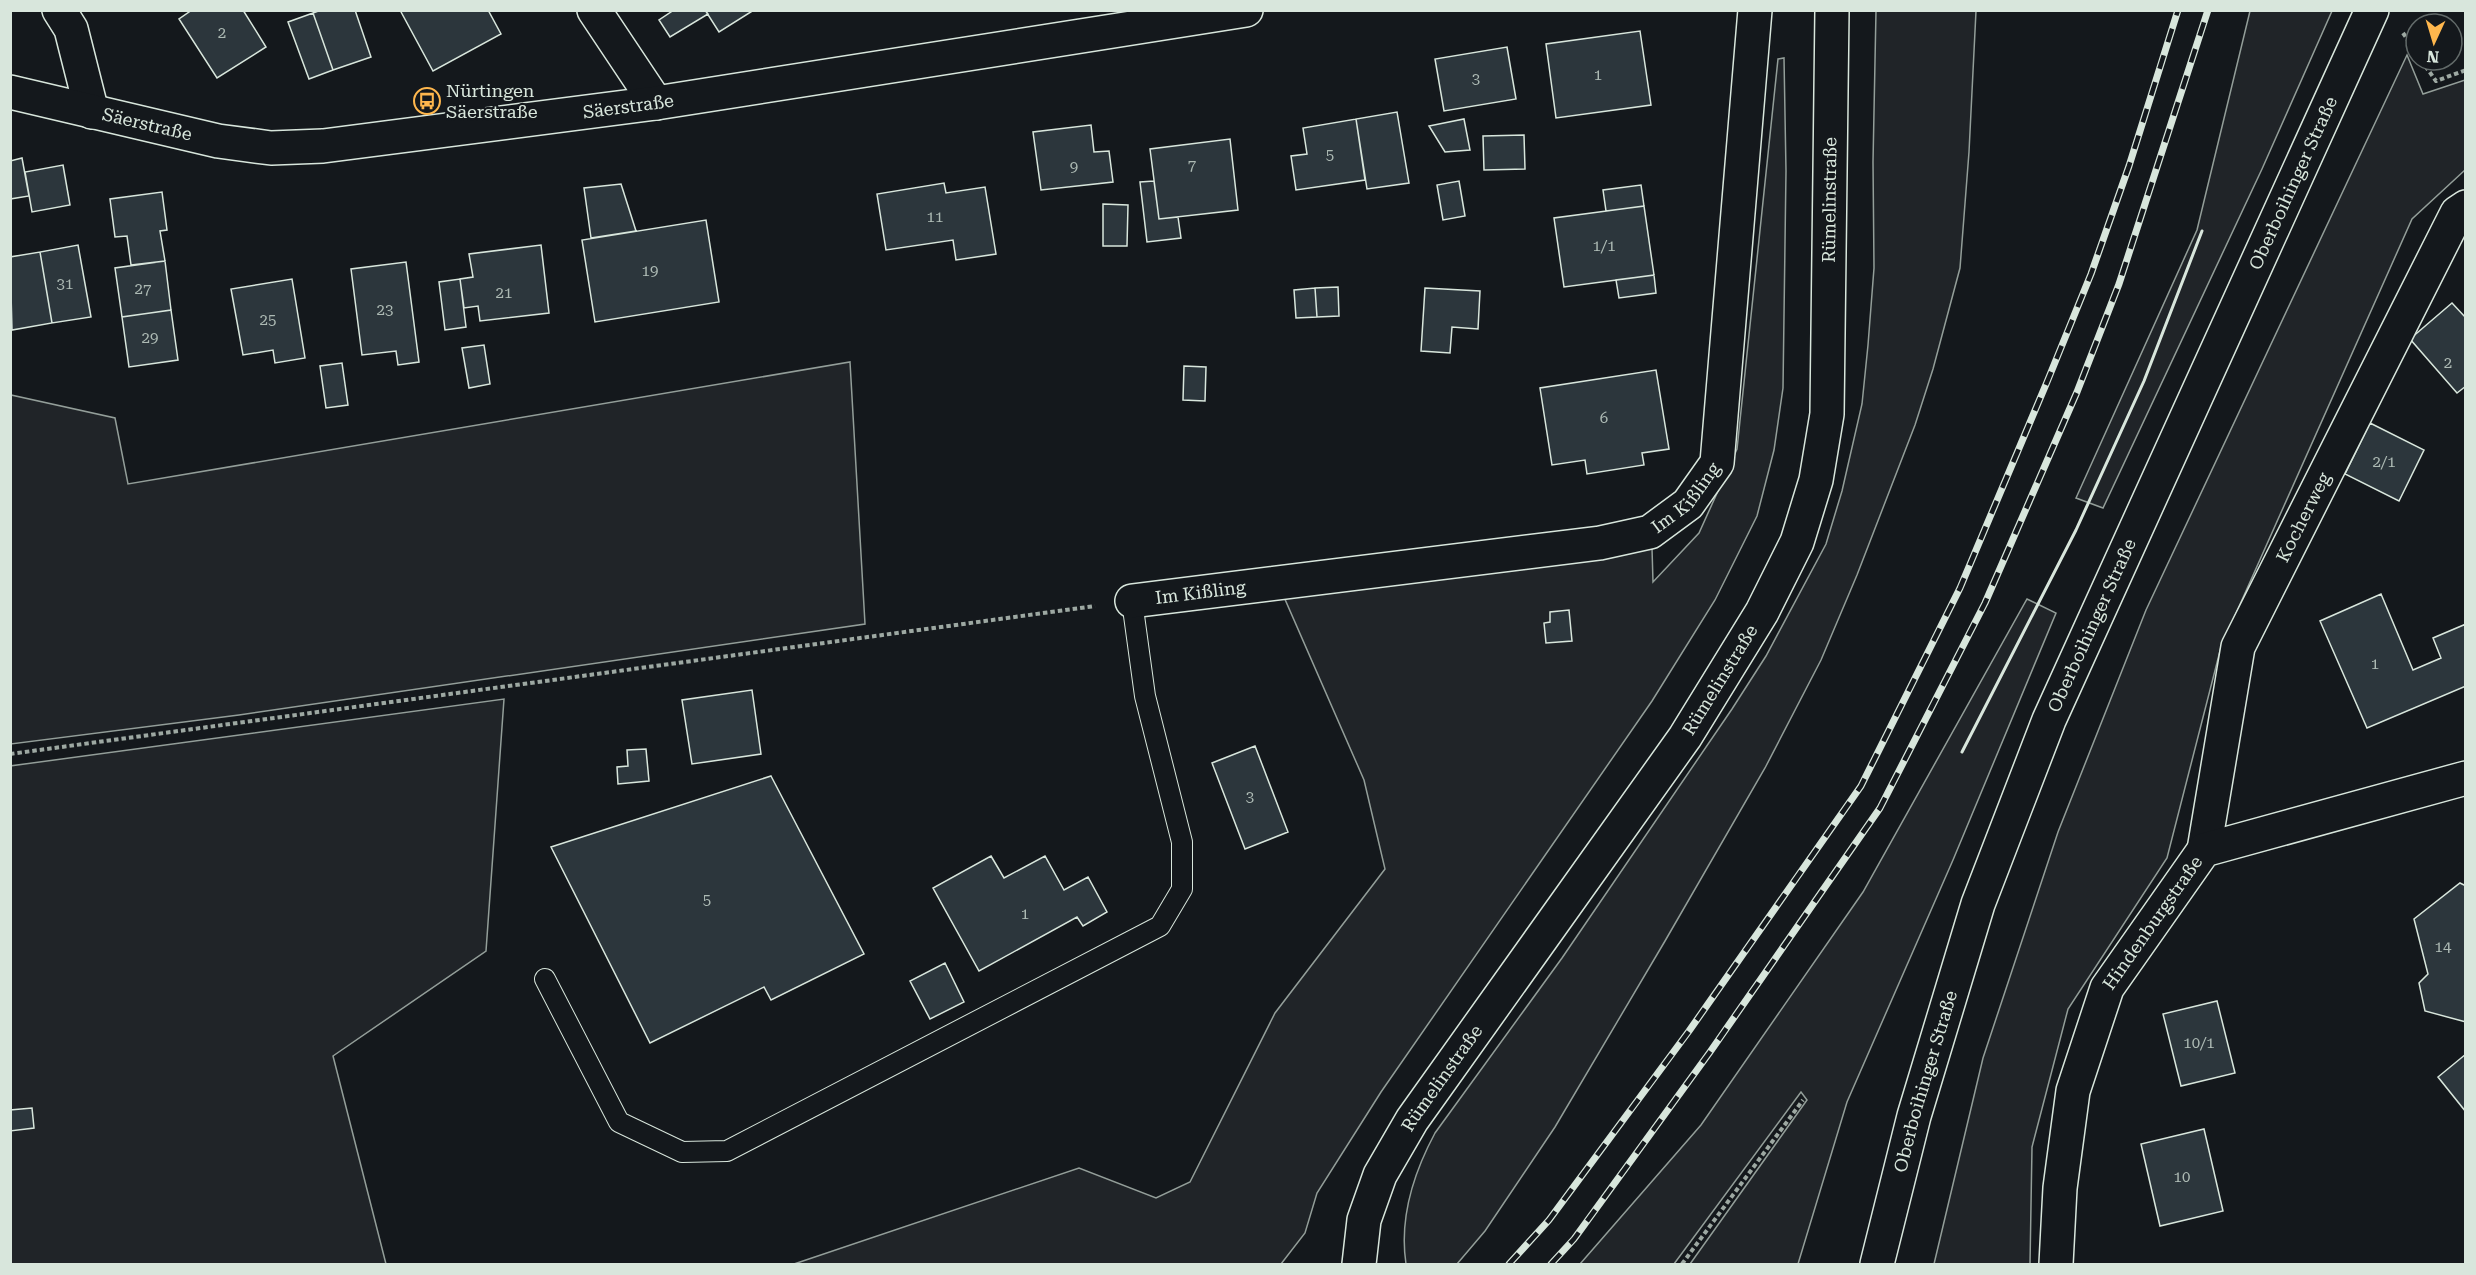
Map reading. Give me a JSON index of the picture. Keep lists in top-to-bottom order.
{
  "streets": {
    "street": [
      "Säerstraße",
      "Oberboihinger Straße",
      "Rümelinstraße",
      "Im Kißling",
      "Kocherweg",
      "Hindenburgstraße"
    ]
  },
  "crossings": [
    ["Kocherweg", "Hindenburgstraße"]
  ],
  "places": {
    "bus stop": ["Nürtingen Säerstraße"]
  },
  "house_numbers": [
    "2",
    "1",
    "3",
    "5",
    "7",
    "9",
    "11",
    "1/1",
    "19",
    "31",
    "27",
    "21",
    "23",
    "25",
    "29",
    "2",
    "6",
    "2/1",
    "1",
    "3",
    "5",
    "1",
    "14",
    "10/1",
    "10"
  ],
  "north": "bottom"
}
